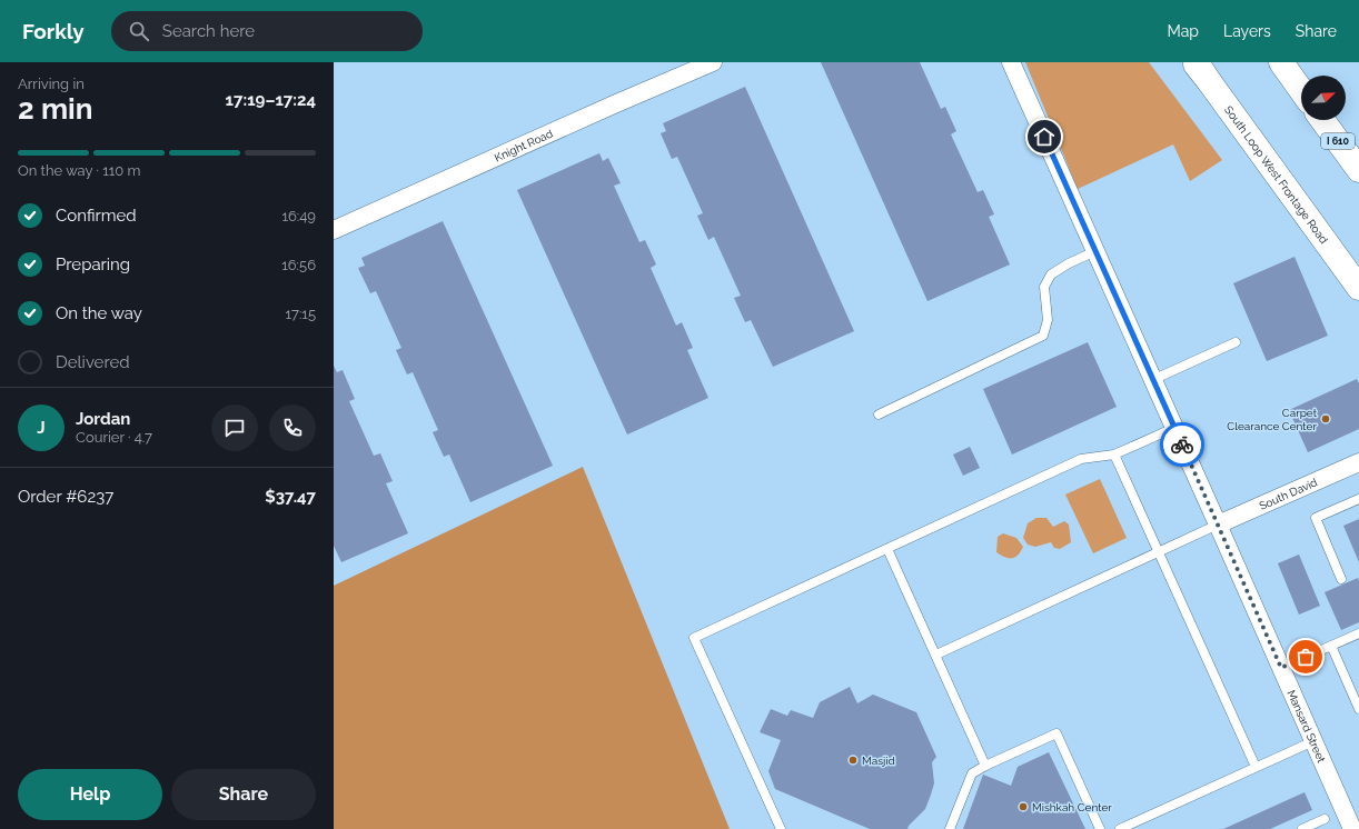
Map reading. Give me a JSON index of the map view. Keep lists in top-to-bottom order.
{
  "streets": {
    "main road": ["I 610", "South Loop West Frontage Road"],
    "street": ["Knight Road", "South David", "Mansard Street"]
  },
  "crossings": [
    ["South David", "Mansard Street"]
  ],
  "places": ["Carpet Clearance Center", "Masjid", "Mishkah Center"],
  "north": "top right",
  "page": {
    "header": "Forkly",
    "search": "Search here",
    "nav": ["Map", "Layers", "Share"],
    "heading": ["2 min", "Arriving in", "17:19–17:24"],
    "panel": [
      "Jordan",
      "Courier · 4.7",
      "Order #6237",
      "$37.47"
    ],
    "bar": "On the way · 110 m",
    "list": [
      ["Confirmed", "16:49"],
      ["Preparing", "16:56"],
      ["On the way", "17:15"],
      "Delivered"
    ],
    "round": "J",
    "buttons": ["Help", "Share"]
  }
}
